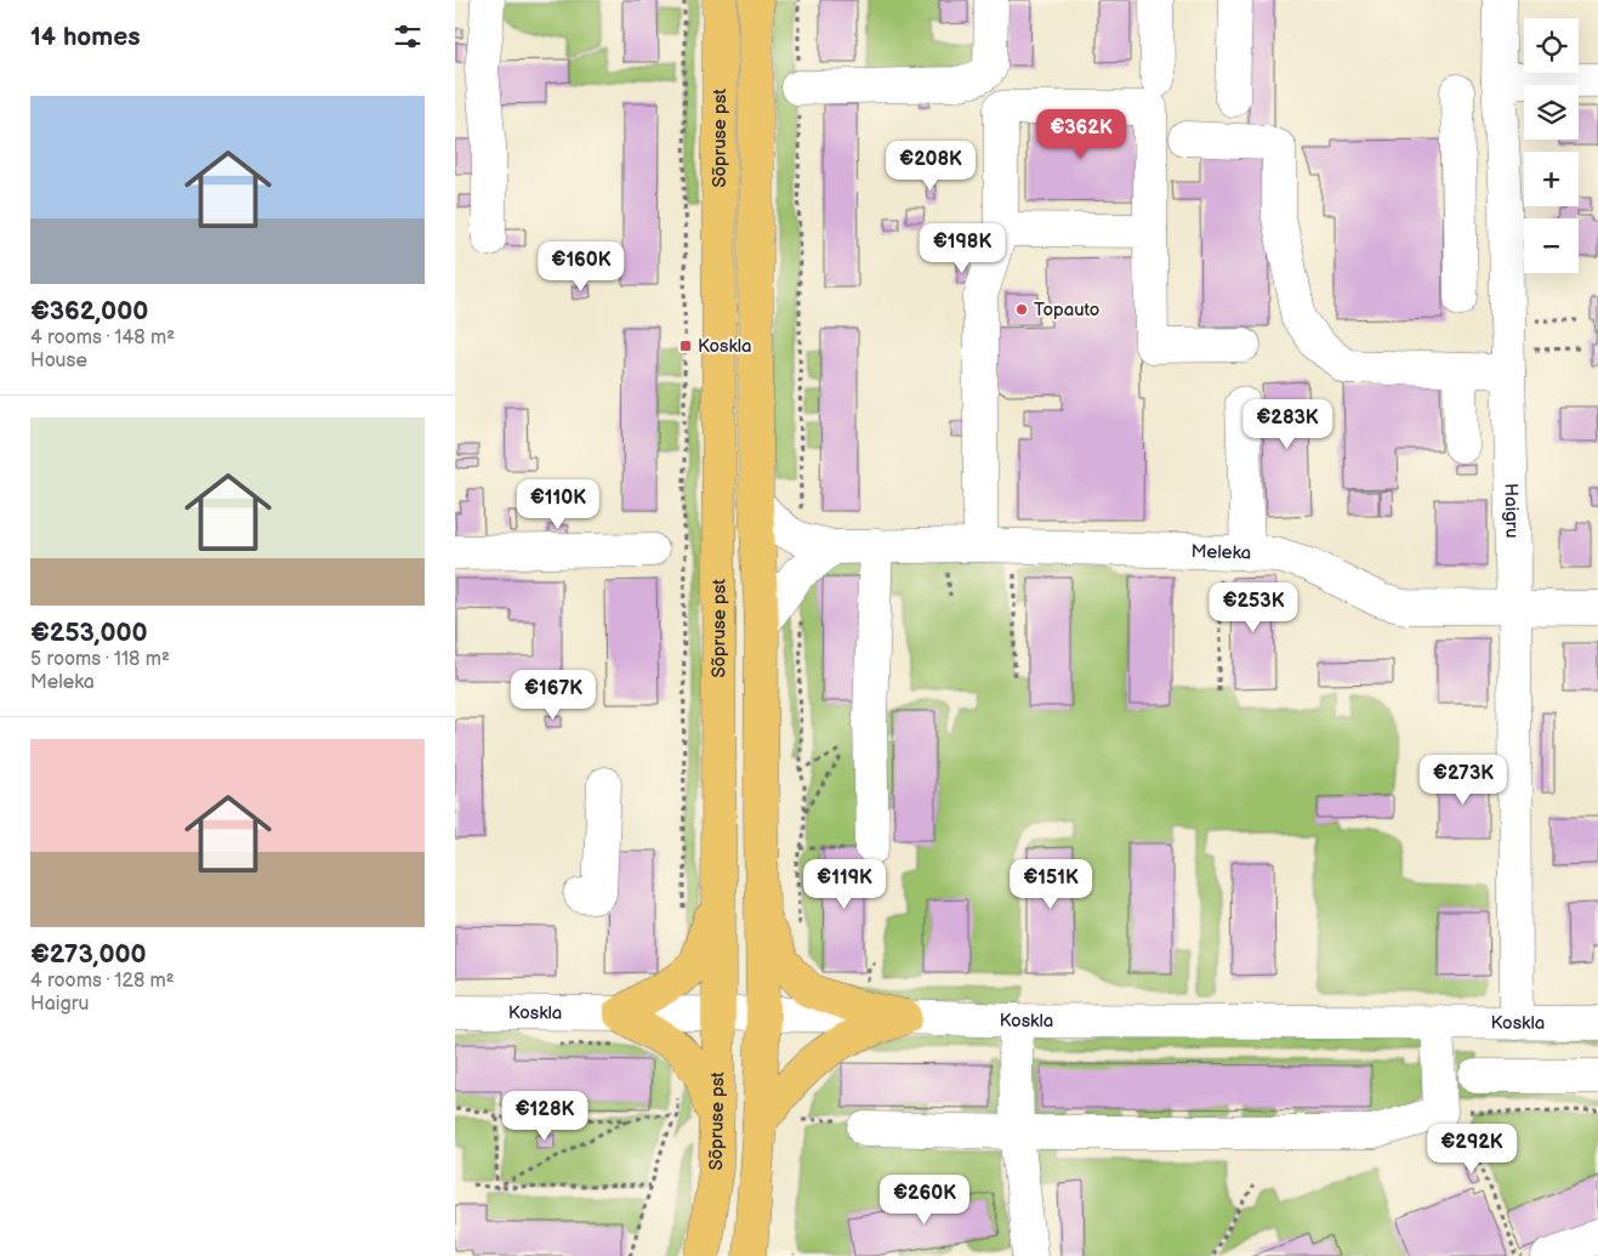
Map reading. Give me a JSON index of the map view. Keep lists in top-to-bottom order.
{
  "streets": {
    "main road": ["Sõpruse pst"],
    "street": ["Haigru", "Meleka", "Koskla"]
  },
  "crossings": [
    ["Sõpruse pst", "Meleka"],
    ["Sõpruse pst", "Koskla"],
    ["Haigru", "Meleka"],
    ["Haigru", "Koskla"]
  ],
  "places": {
    "other": ["Topauto"],
    "transit": ["Koskla"]
  },
  "page": {
    "heading": "14 homes",
    "map_buttons": ["+", "−"],
    "list": [
      {
        "name": "€362,000",
        "note": "4 rooms · 148 m² · House"
      },
      {
        "name": "€253,000",
        "note": "5 rooms · 118 m² · Meleka"
      },
      {
        "name": "€273,000",
        "note": "4 rooms · 128 m² · Haigru"
      }
    ],
    "price": [
      "€362K",
      "€208K",
      "€198K",
      "€160K",
      "€283K",
      "€110K",
      "€253K",
      "€167K",
      "€273K",
      "€119K",
      "€151K",
      "€128K",
      "€292K",
      "€260K"
    ]
  }
}
